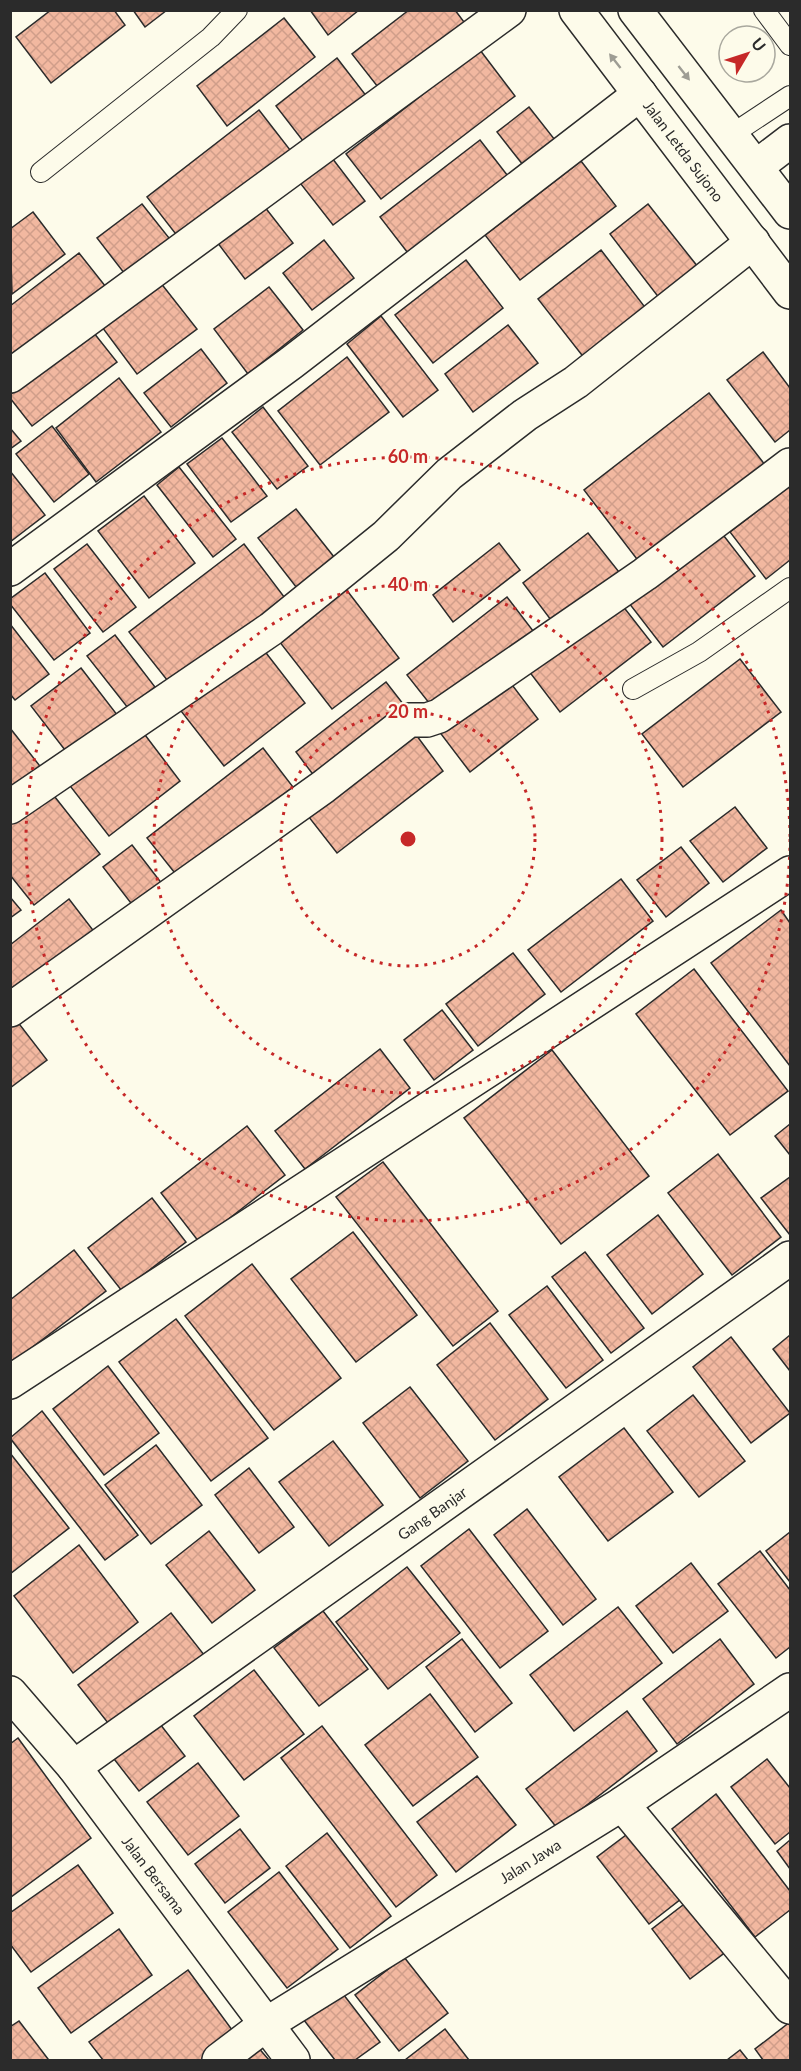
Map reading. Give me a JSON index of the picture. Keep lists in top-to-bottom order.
{
  "streets": {
    "main road": [
      "Jalan Letda Sujono",
      "Gang Banjar",
      "Jalan Jawa",
      "Jalan Bersama"
    ]
  },
  "crossings": [
    ["Gang Banjar", "Jalan Bersama"],
    ["Jalan Jawa", "Jalan Bersama"]
  ],
  "north": "top right",
  "rings": ["60 m", "40 m", "20 m"]
}
